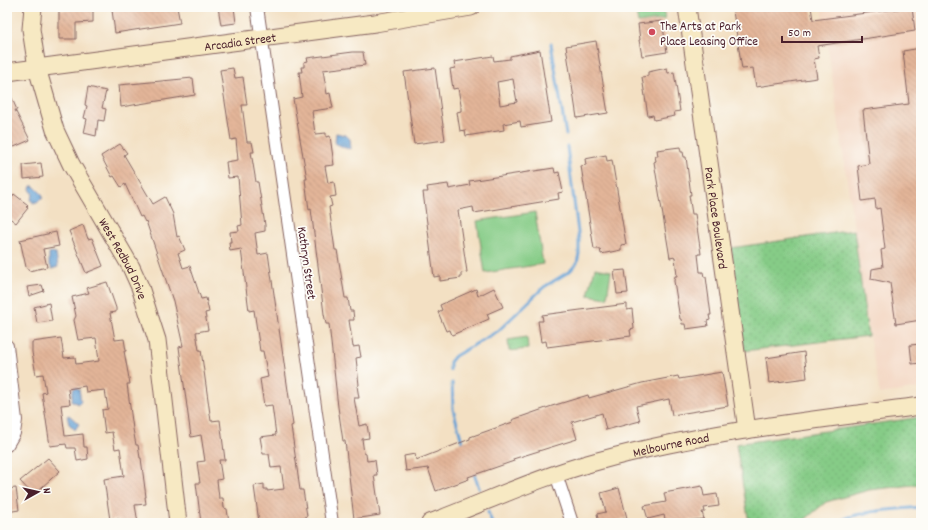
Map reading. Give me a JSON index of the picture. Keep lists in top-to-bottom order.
{
  "streets": {
    "street": [
      "Arcadia Street",
      "Park Place Boulevard",
      "West Redbud Drive",
      "Kathryn Street",
      "Melbourne Road"
    ]
  },
  "crossings": [
    ["Arcadia Street", "West Redbud Drive"],
    ["Arcadia Street", "Kathryn Street"],
    ["Park Place Boulevard", "Melbourne Road"]
  ],
  "places": ["The Arts at Park Place Leasing Office"],
  "scale_bar": "50 m",
  "north": "right"
}
